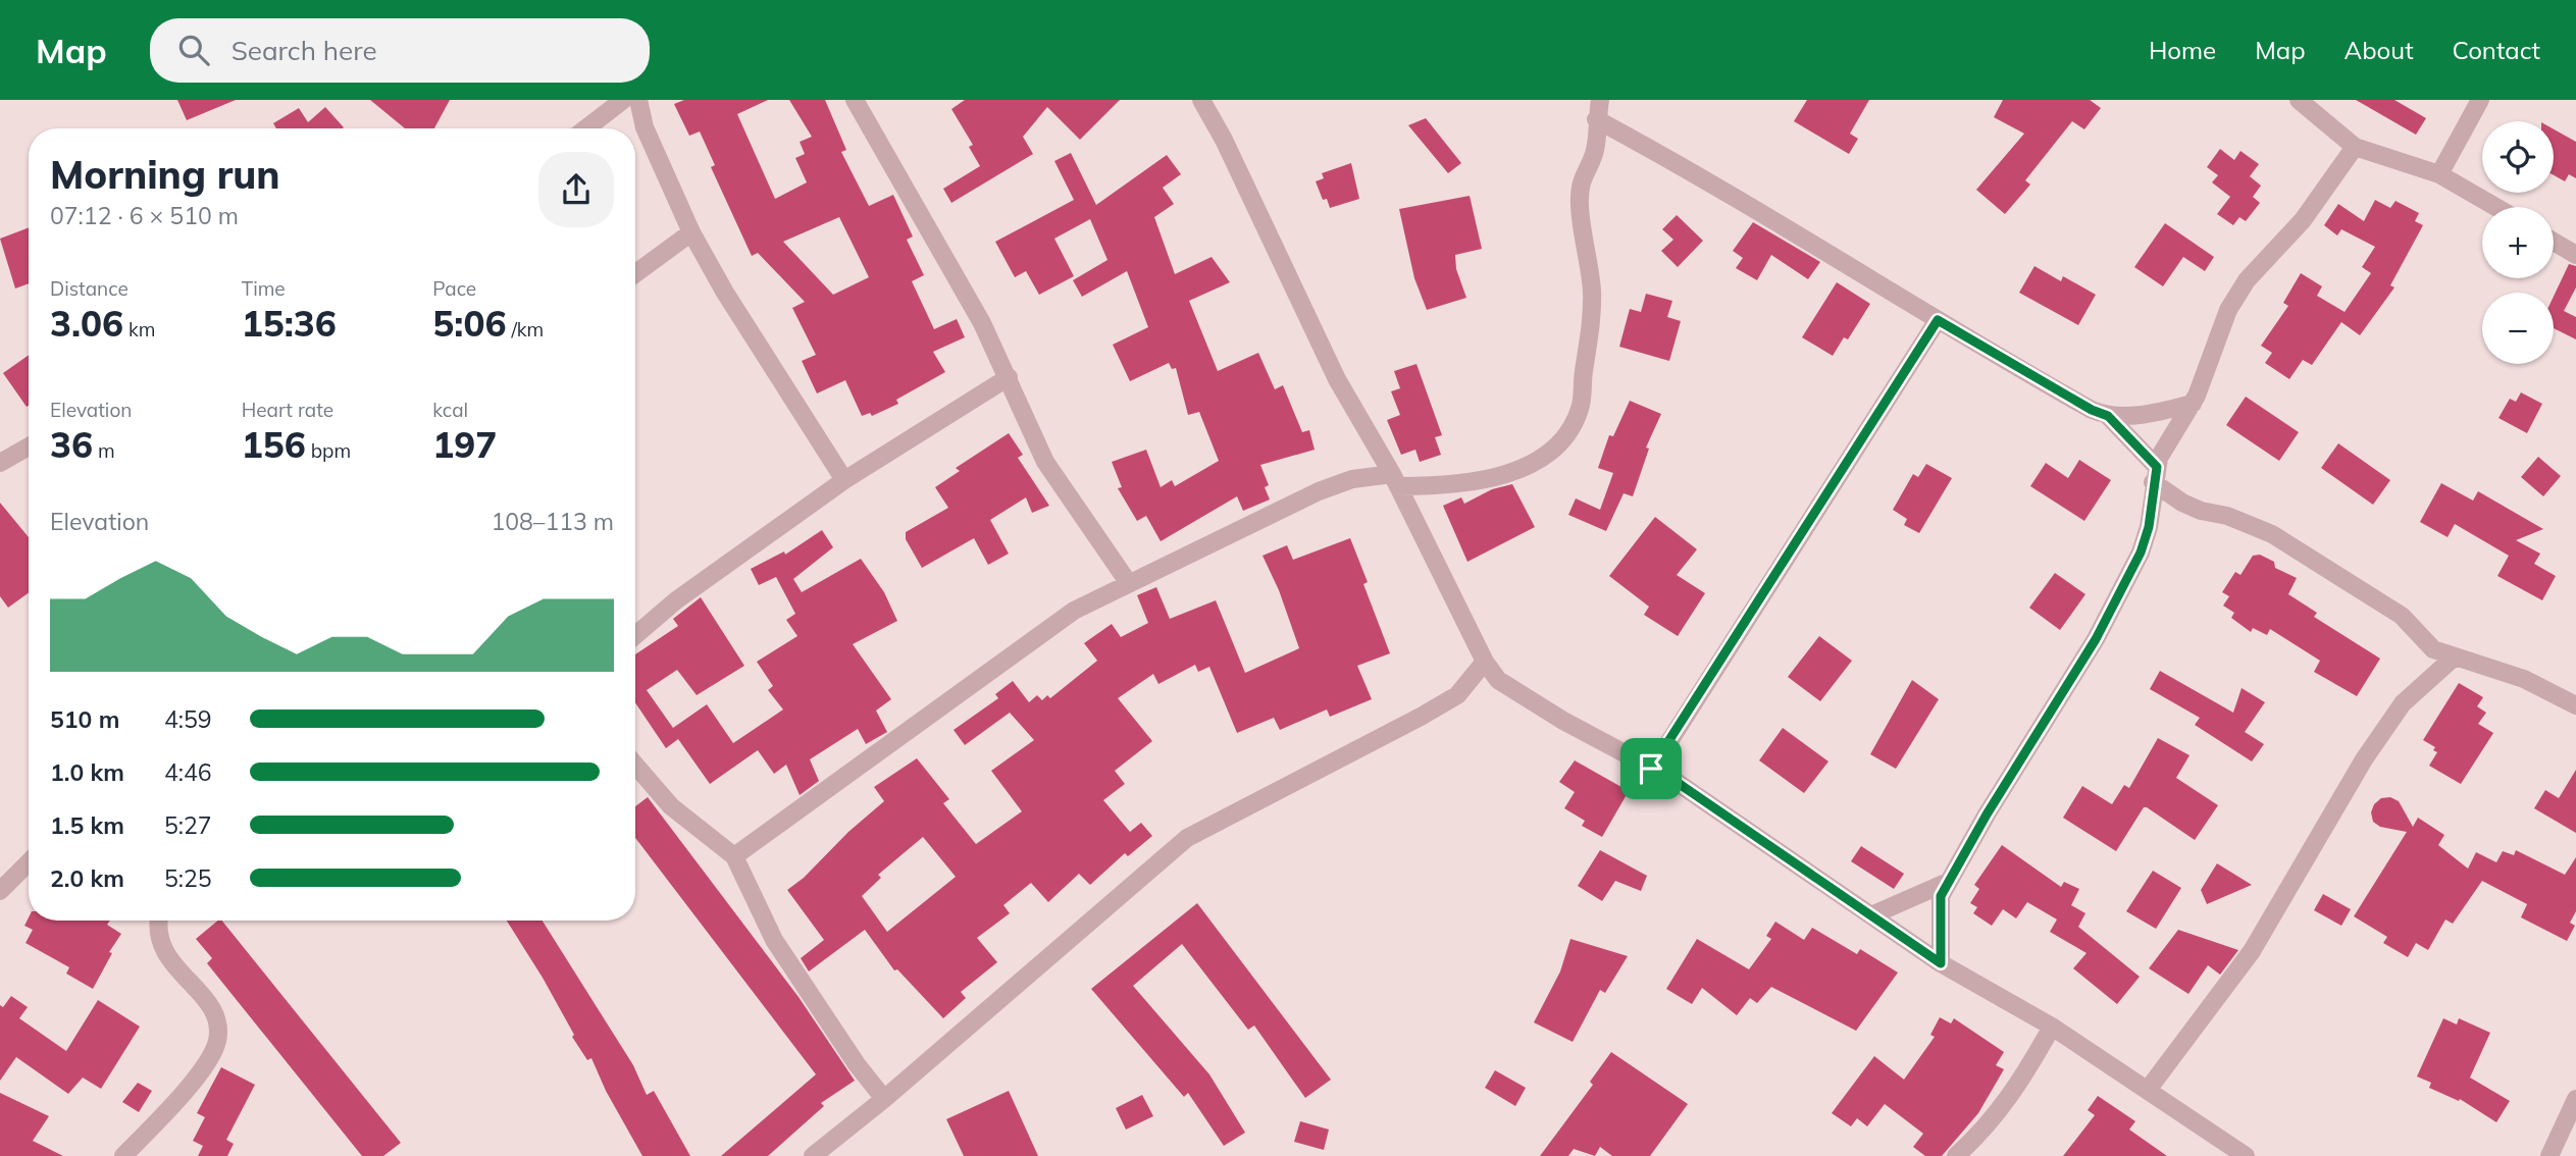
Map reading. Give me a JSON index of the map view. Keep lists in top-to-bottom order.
{
  "page": {
    "header": "Map",
    "search": "Search here",
    "nav": [
      "Home",
      "Map",
      "About",
      "Contact"
    ],
    "map_buttons": ["+", "−"],
    "heading": ["Morning run", "07:12 · 6 × 510 m"],
    "stats": [
      ["Distance", "3.06 km"],
      ["Time", "15:36"],
      ["Pace", "5:06 /km"],
      ["Elevation", "36 m"],
      ["Heart rate", "156 bpm"],
      ["kcal", "197"]
    ],
    "chart": ["Elevation", "108–113 m"],
    "list": [
      {
        "name": "510 m",
        "note": "4:59"
      },
      {
        "name": "1.0 km",
        "note": "4:46"
      },
      {
        "name": "1.5 km",
        "note": "5:27"
      },
      {
        "name": "2.0 km",
        "note": "5:25"
      }
    ]
  }
}
